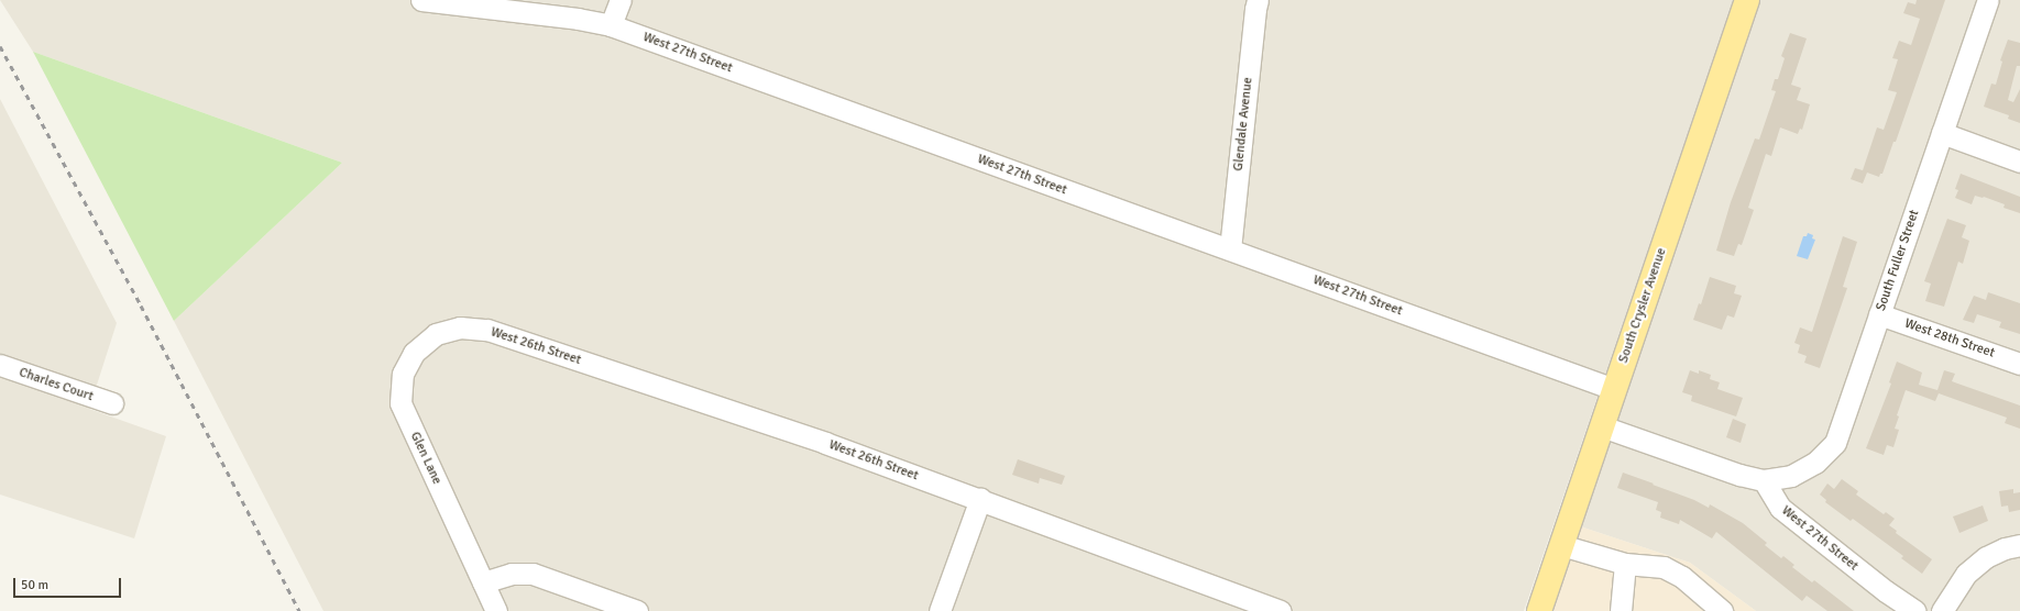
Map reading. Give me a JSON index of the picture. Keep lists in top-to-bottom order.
{
  "streets": {
    "main road": ["South Crysler Avenue"],
    "street": [
      "West 27th Street",
      "Glendale Avenue",
      "South Fuller Street",
      "West 28th Street",
      "West 26th Street",
      "Charles Court",
      "Glen Lane"
    ]
  },
  "crossings": [
    ["West 27th Street", "Glendale Avenue"],
    ["West 27th Street", "South Fuller Street"],
    ["West 27th Street", "South Crysler Avenue"],
    ["South Fuller Street", "West 28th Street"],
    ["West 26th Street", "Glen Lane"]
  ],
  "scale_bar": "50 m"
}
